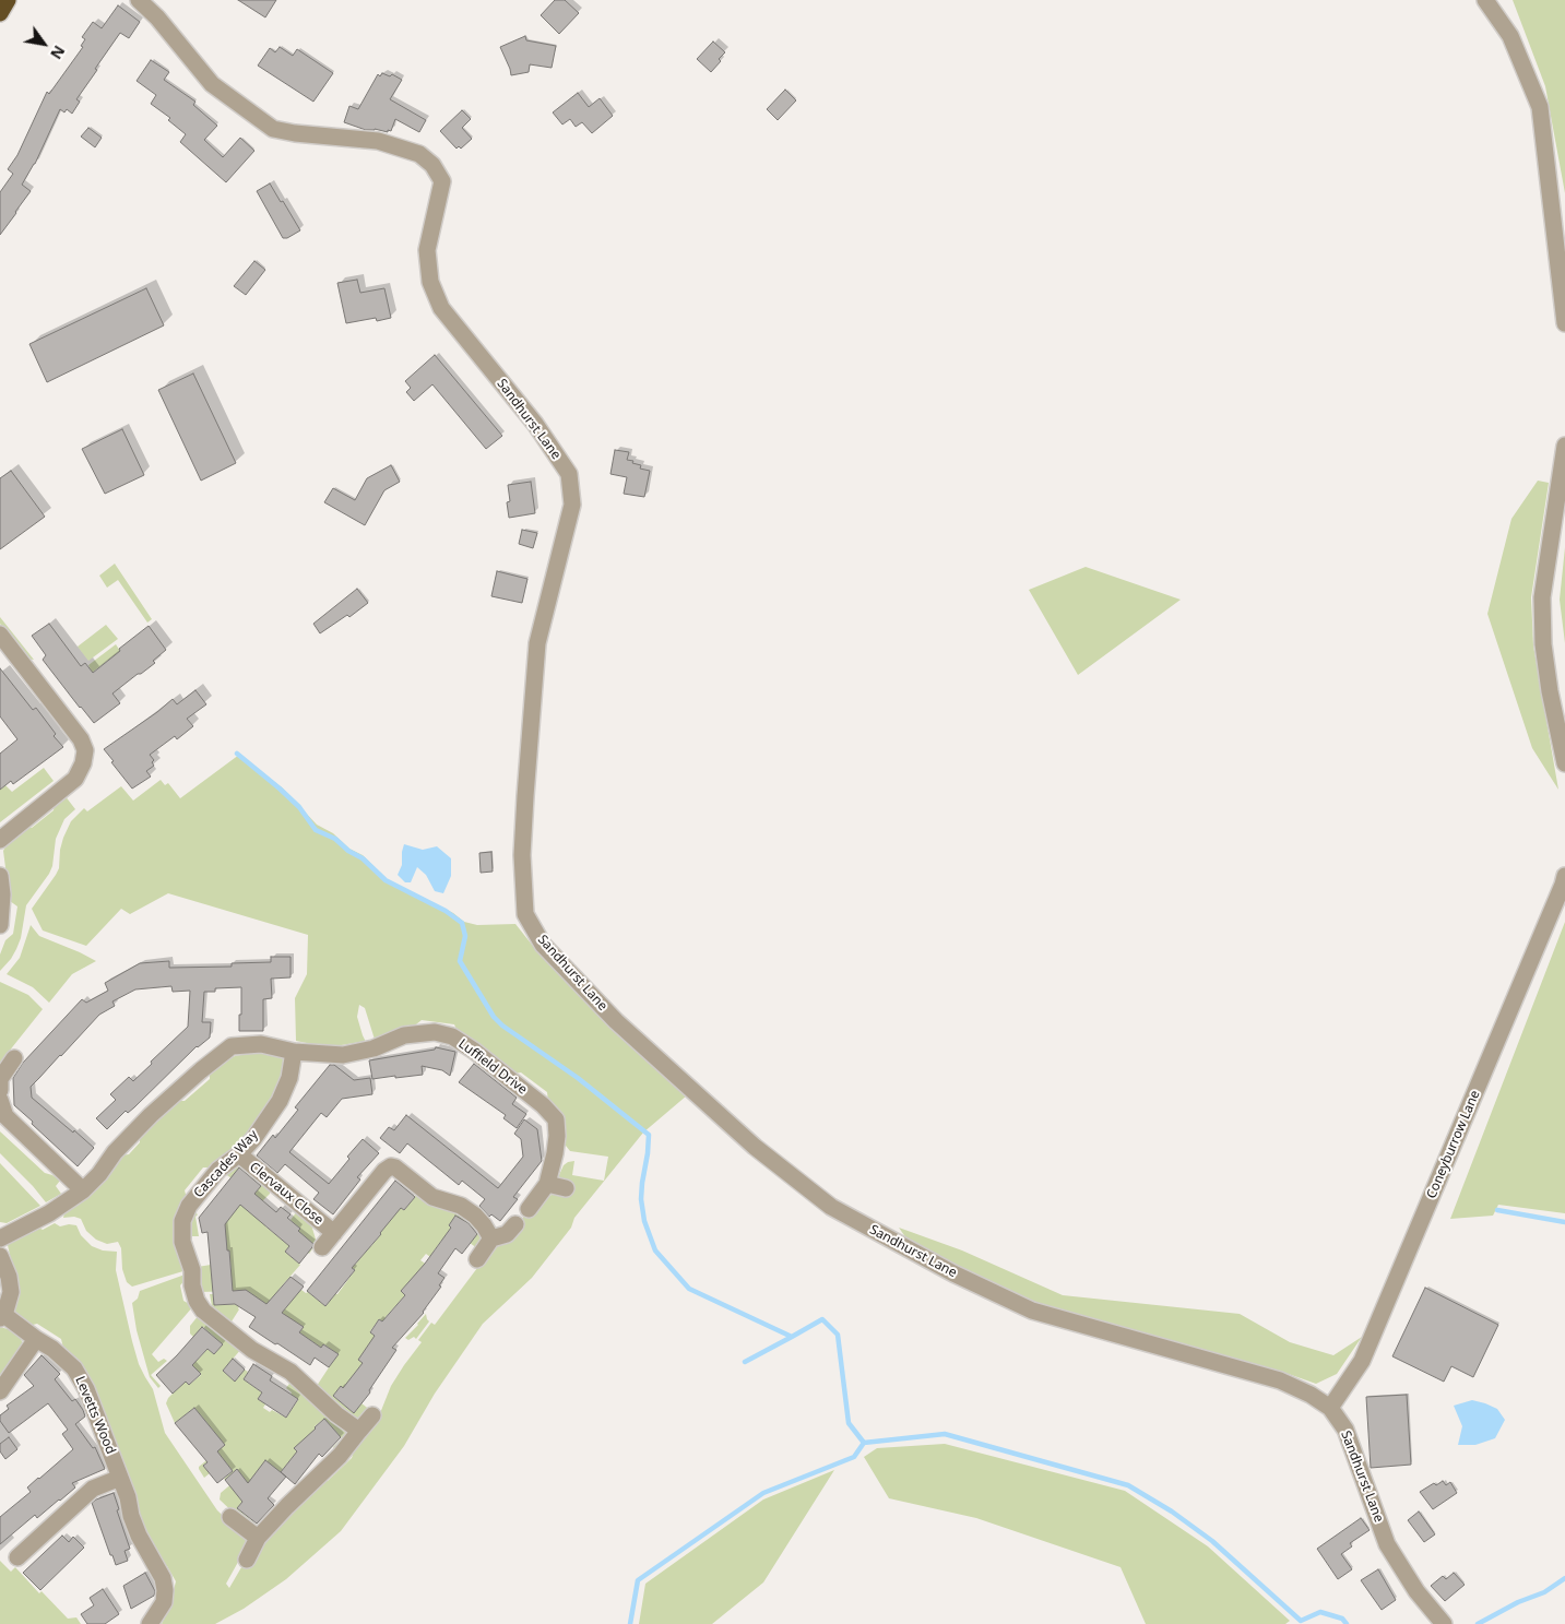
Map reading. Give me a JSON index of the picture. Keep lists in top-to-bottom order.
{
  "streets": {
    "street": [
      "Sandhurst Lane",
      "Luffield Drive",
      "Coneyburrow Lane",
      "Cascades Way",
      "Clervaux Close",
      "Levetts Wood"
    ]
  },
  "crossings": [
    ["Sandhurst Lane", "Coneyburrow Lane"],
    ["Luffield Drive", "Cascades Way"],
    ["Cascades Way", "Clervaux Close"]
  ],
  "north": "bottom right"
}
